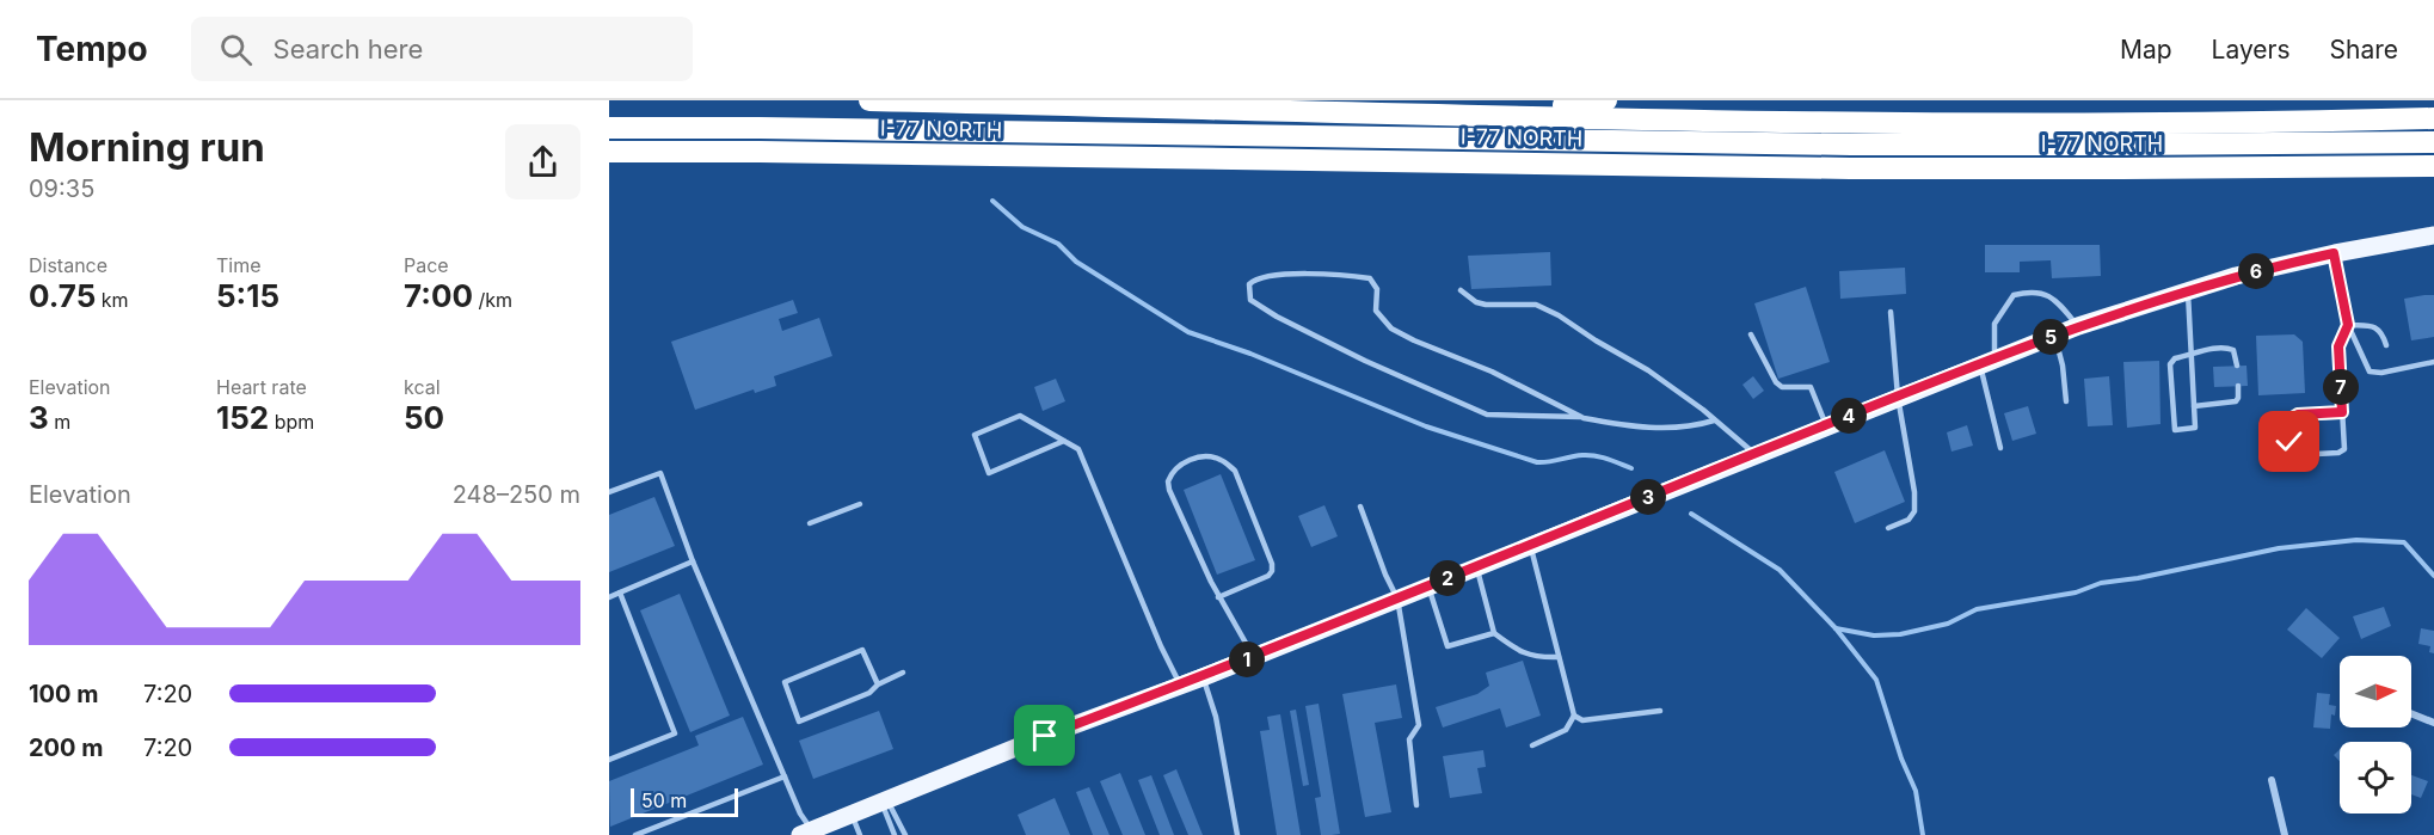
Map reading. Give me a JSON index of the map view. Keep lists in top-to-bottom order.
{
  "streets": {
    "highway": ["I-77 NORTH"]
  },
  "scale_bar": "50 m",
  "north": "right",
  "page": {
    "header": "Tempo",
    "search": "Search here",
    "nav": ["Map", "Layers", "Share"],
    "heading": ["Morning run", "09:35"],
    "stats": [
      ["Distance", "0.75 km"],
      ["Time", "5:15"],
      ["Pace", "7:00 /km"],
      ["Elevation", "3 m"],
      ["Heart rate", "152 bpm"],
      ["kcal", "50"]
    ],
    "pins": [
      "6",
      "5",
      "7",
      "4",
      "3",
      "2",
      "1"
    ],
    "chart": ["Elevation", "248–250 m"],
    "list": [
      {
        "name": "100 m",
        "note": "7:20"
      },
      {
        "name": "200 m",
        "note": "7:20"
      }
    ],
    "scale": "50 m"
  }
}
